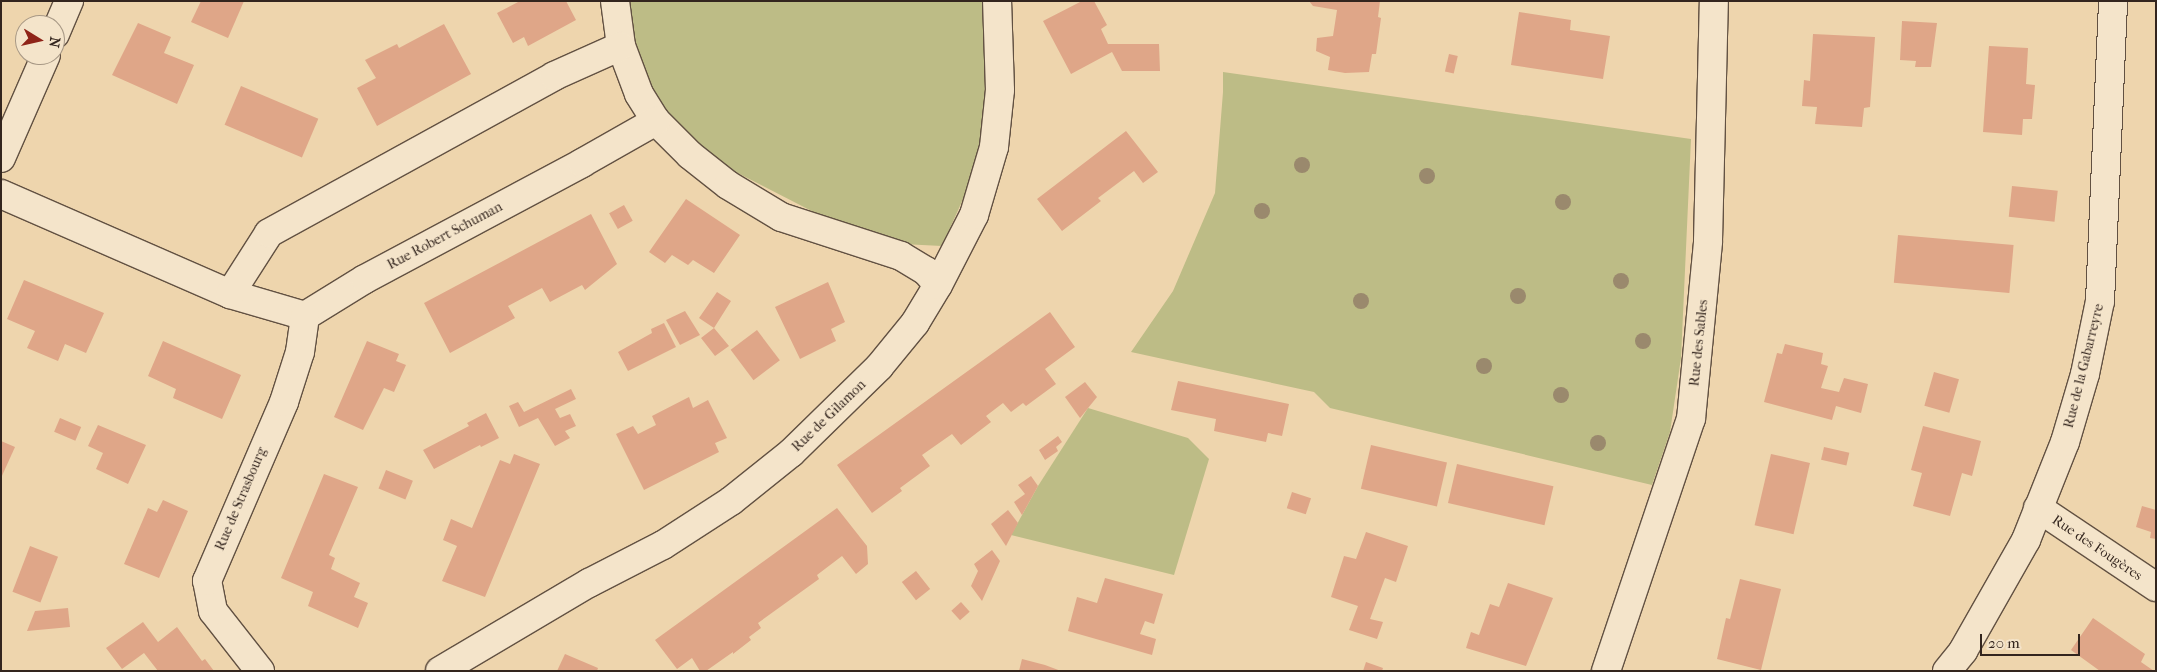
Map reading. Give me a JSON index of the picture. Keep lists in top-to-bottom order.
{
  "streets": {
    "street": [
      "Rue Robert Schuman",
      "Rue des Sables",
      "Rue de la Gabarreyre",
      "Rue de Gilamon",
      "Rue de Strasbourg",
      "Rue des Fougères"
    ]
  },
  "crossings": [
    ["Rue Robert Schuman", "Rue de Strasbourg"],
    ["Rue de la Gabarreyre", "Rue des Fougères"]
  ],
  "scale_bar": "20 m",
  "north": "right"
}
